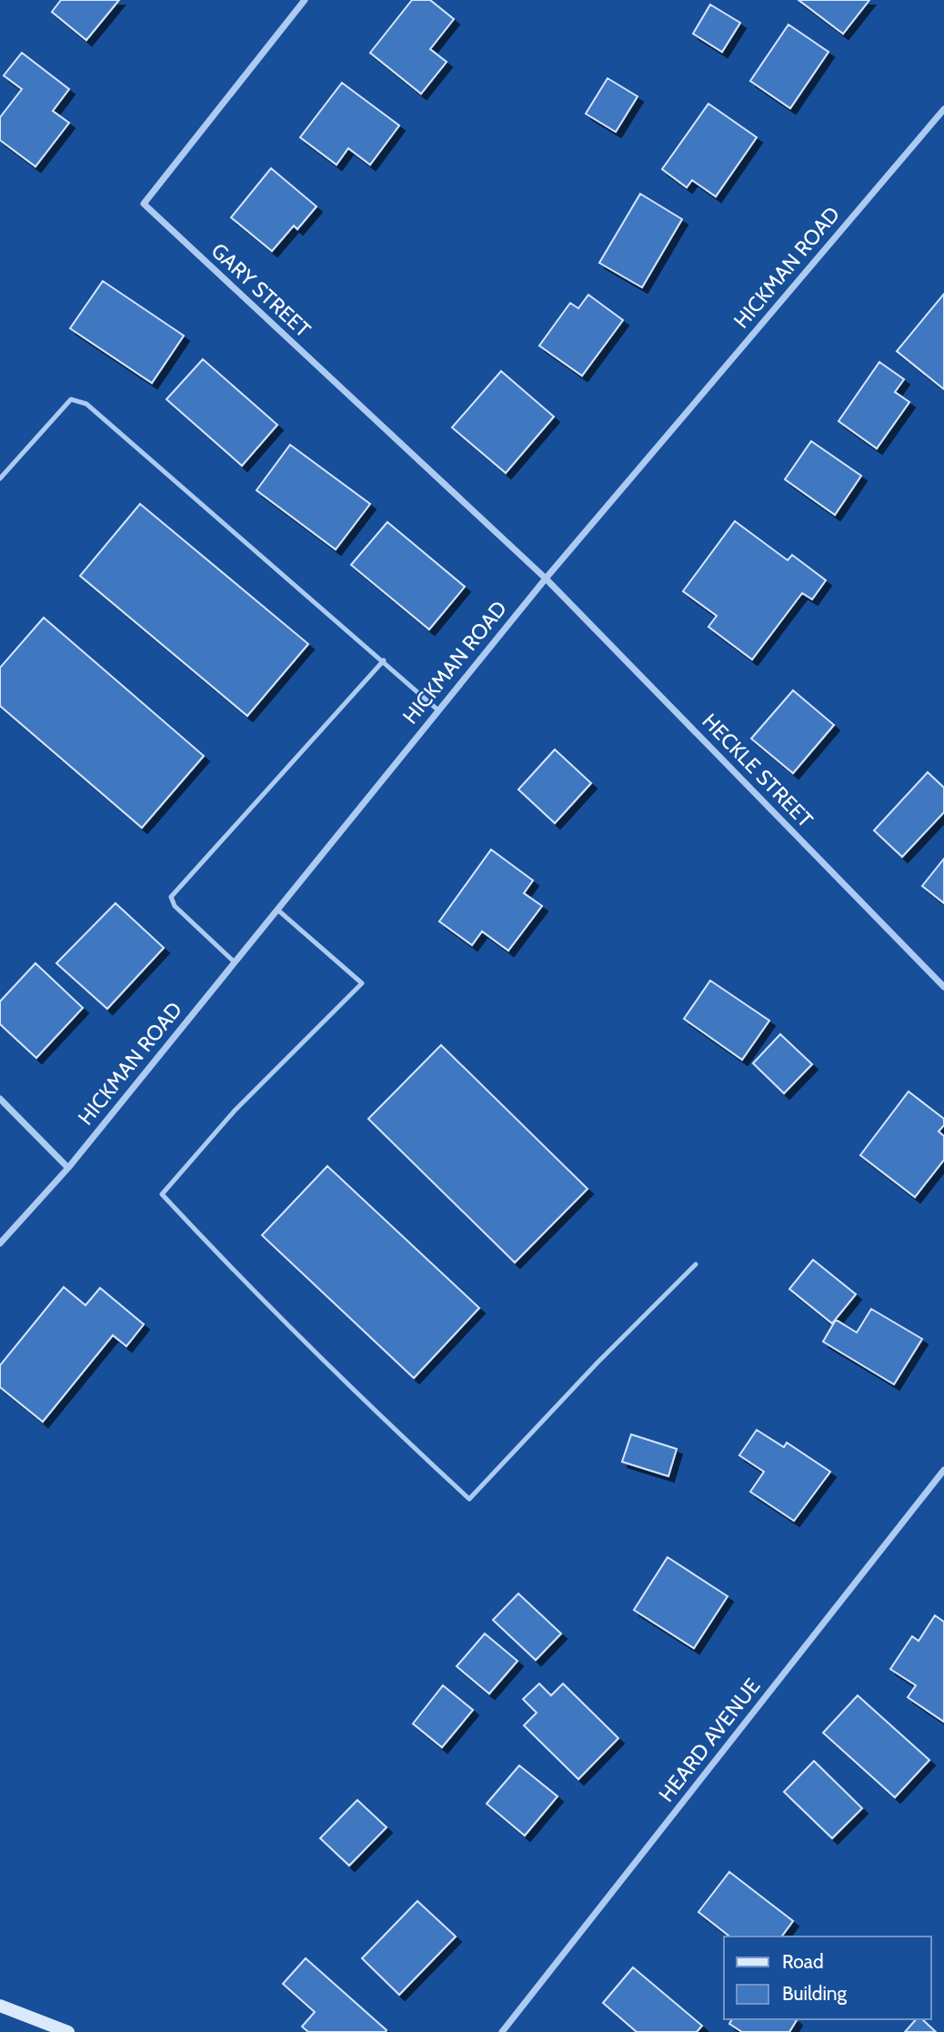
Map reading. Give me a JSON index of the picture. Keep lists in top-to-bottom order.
{
  "streets": {
    "street": [
      "HICKMAN ROAD",
      "GARY STREET",
      "HECKLE STREET",
      "HEARD AVENUE"
    ]
  },
  "crossings": [
    ["HICKMAN ROAD", "GARY STREET"],
    ["HICKMAN ROAD", "HECKLE STREET"],
    ["GARY STREET", "HECKLE STREET"]
  ],
  "legend": ["Road", "Building"]
}
